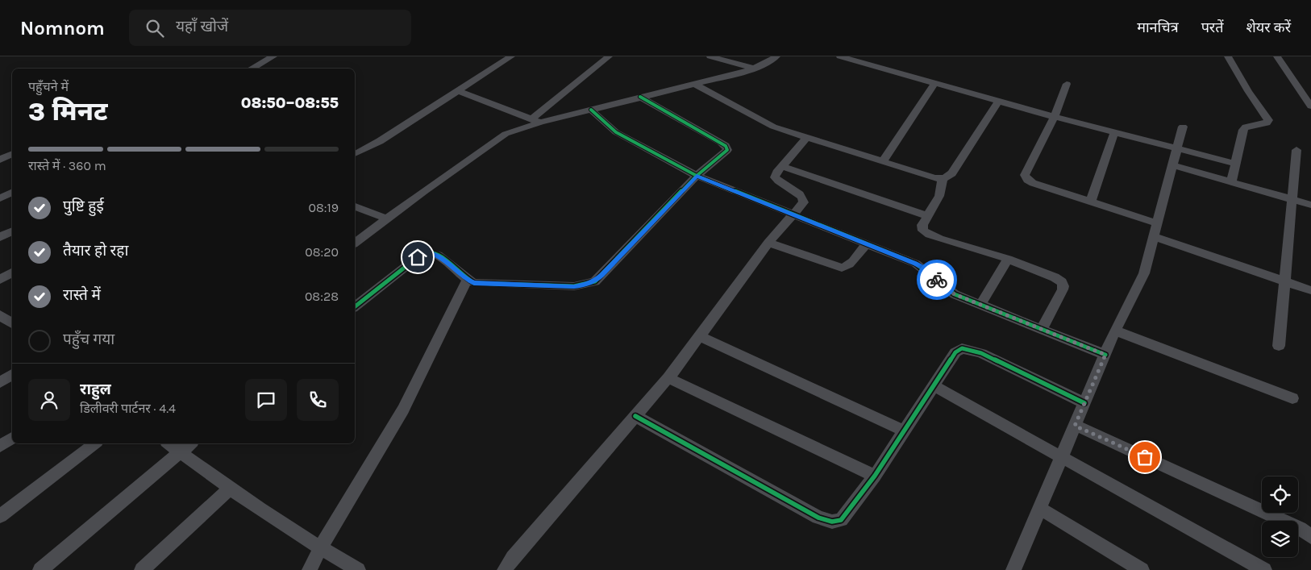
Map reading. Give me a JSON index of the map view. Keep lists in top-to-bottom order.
{
  "page": {
    "header": "Nomnom",
    "search": "यहाँ खोजें",
    "nav": ["मानचित्र", "परतें", "शेयर करें"],
    "heading": ["3 मिनट", "पहुँचने में", "08:50–08:55"],
    "panel": ["राहुल", "डिलीवरी पार्टनर · 4.4"],
    "bar": "रास्ते में · 360 m",
    "list": [
      ["पुष्टि हुई", "08:19"],
      ["तैयार हो रहा", "08:20"],
      ["रास्ते में", "08:28"],
      "पहुँच गया"
    ]
  }
}
